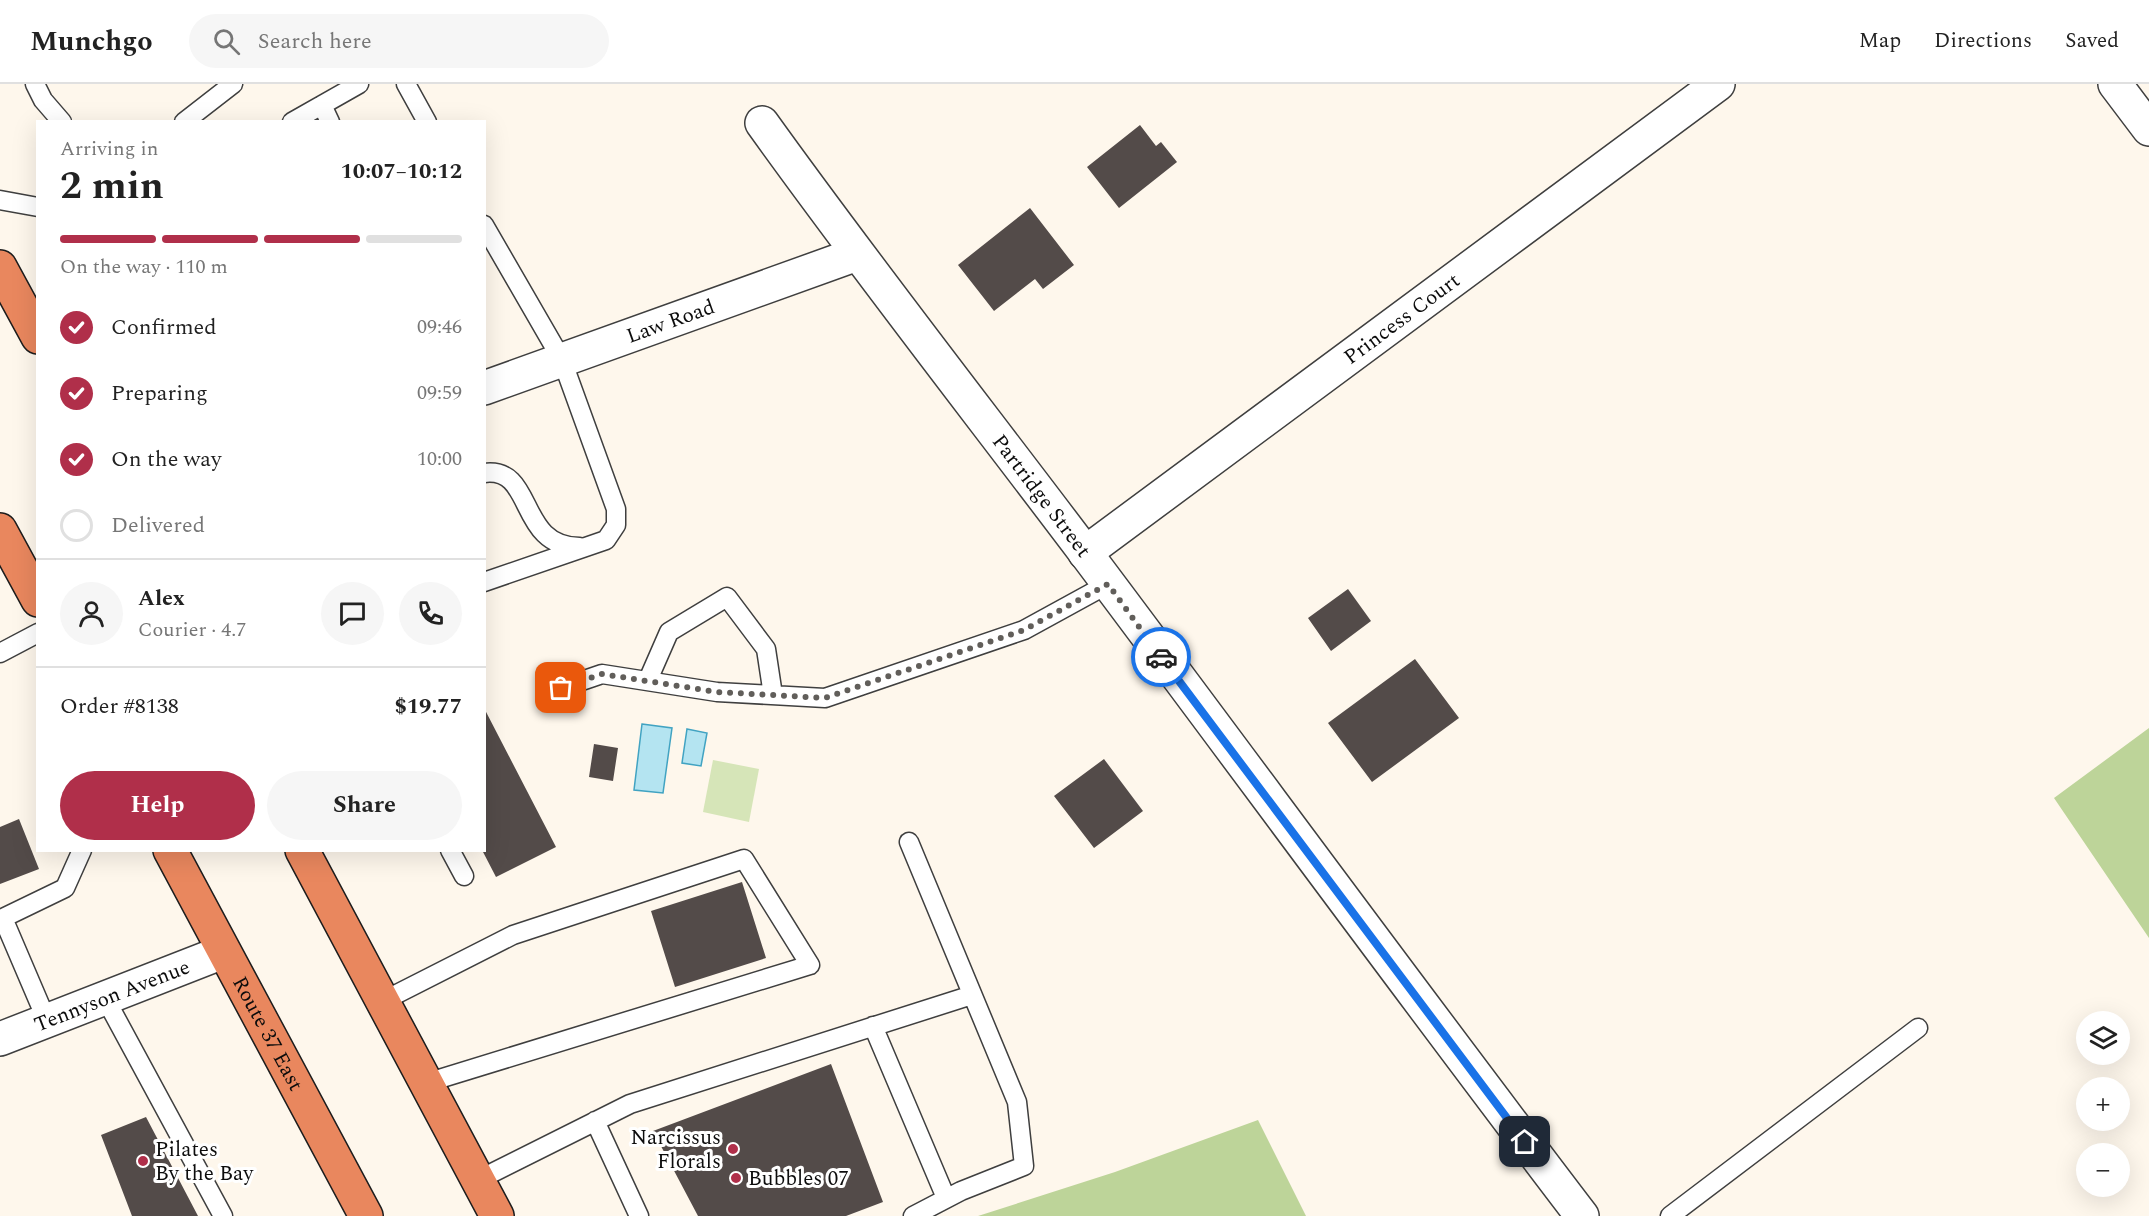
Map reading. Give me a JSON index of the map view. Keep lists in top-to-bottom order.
{
  "streets": {
    "highway": ["Route 37 East"],
    "street": [
      "Princess Court",
      "Law Road",
      "Partridge Street",
      "Tennyson Avenue"
    ]
  },
  "crossings": [
    ["Princess Court", "Partridge Street"],
    ["Law Road", "Partridge Street"],
    ["Tennyson Avenue", "Route 37 East"]
  ],
  "places": ["Narcissus Florals", "Pilates By the Bay", "Bubbles 07"],
  "page": {
    "header": "Munchgo",
    "search": "Search here",
    "nav": ["Map", "Directions", "Saved"],
    "heading": ["2 min", "Arriving in", "10:07–10:12"],
    "panel": [
      "Alex",
      "Courier · 4.7",
      "Order #8138",
      "$19.77"
    ],
    "bar": "On the way · 110 m",
    "list": [
      ["Confirmed", "09:46"],
      ["Preparing", "09:59"],
      ["On the way", "10:00"],
      "Delivered"
    ],
    "buttons": ["Help", "Share"],
    "map_buttons": ["+", "−"]
  }
}
